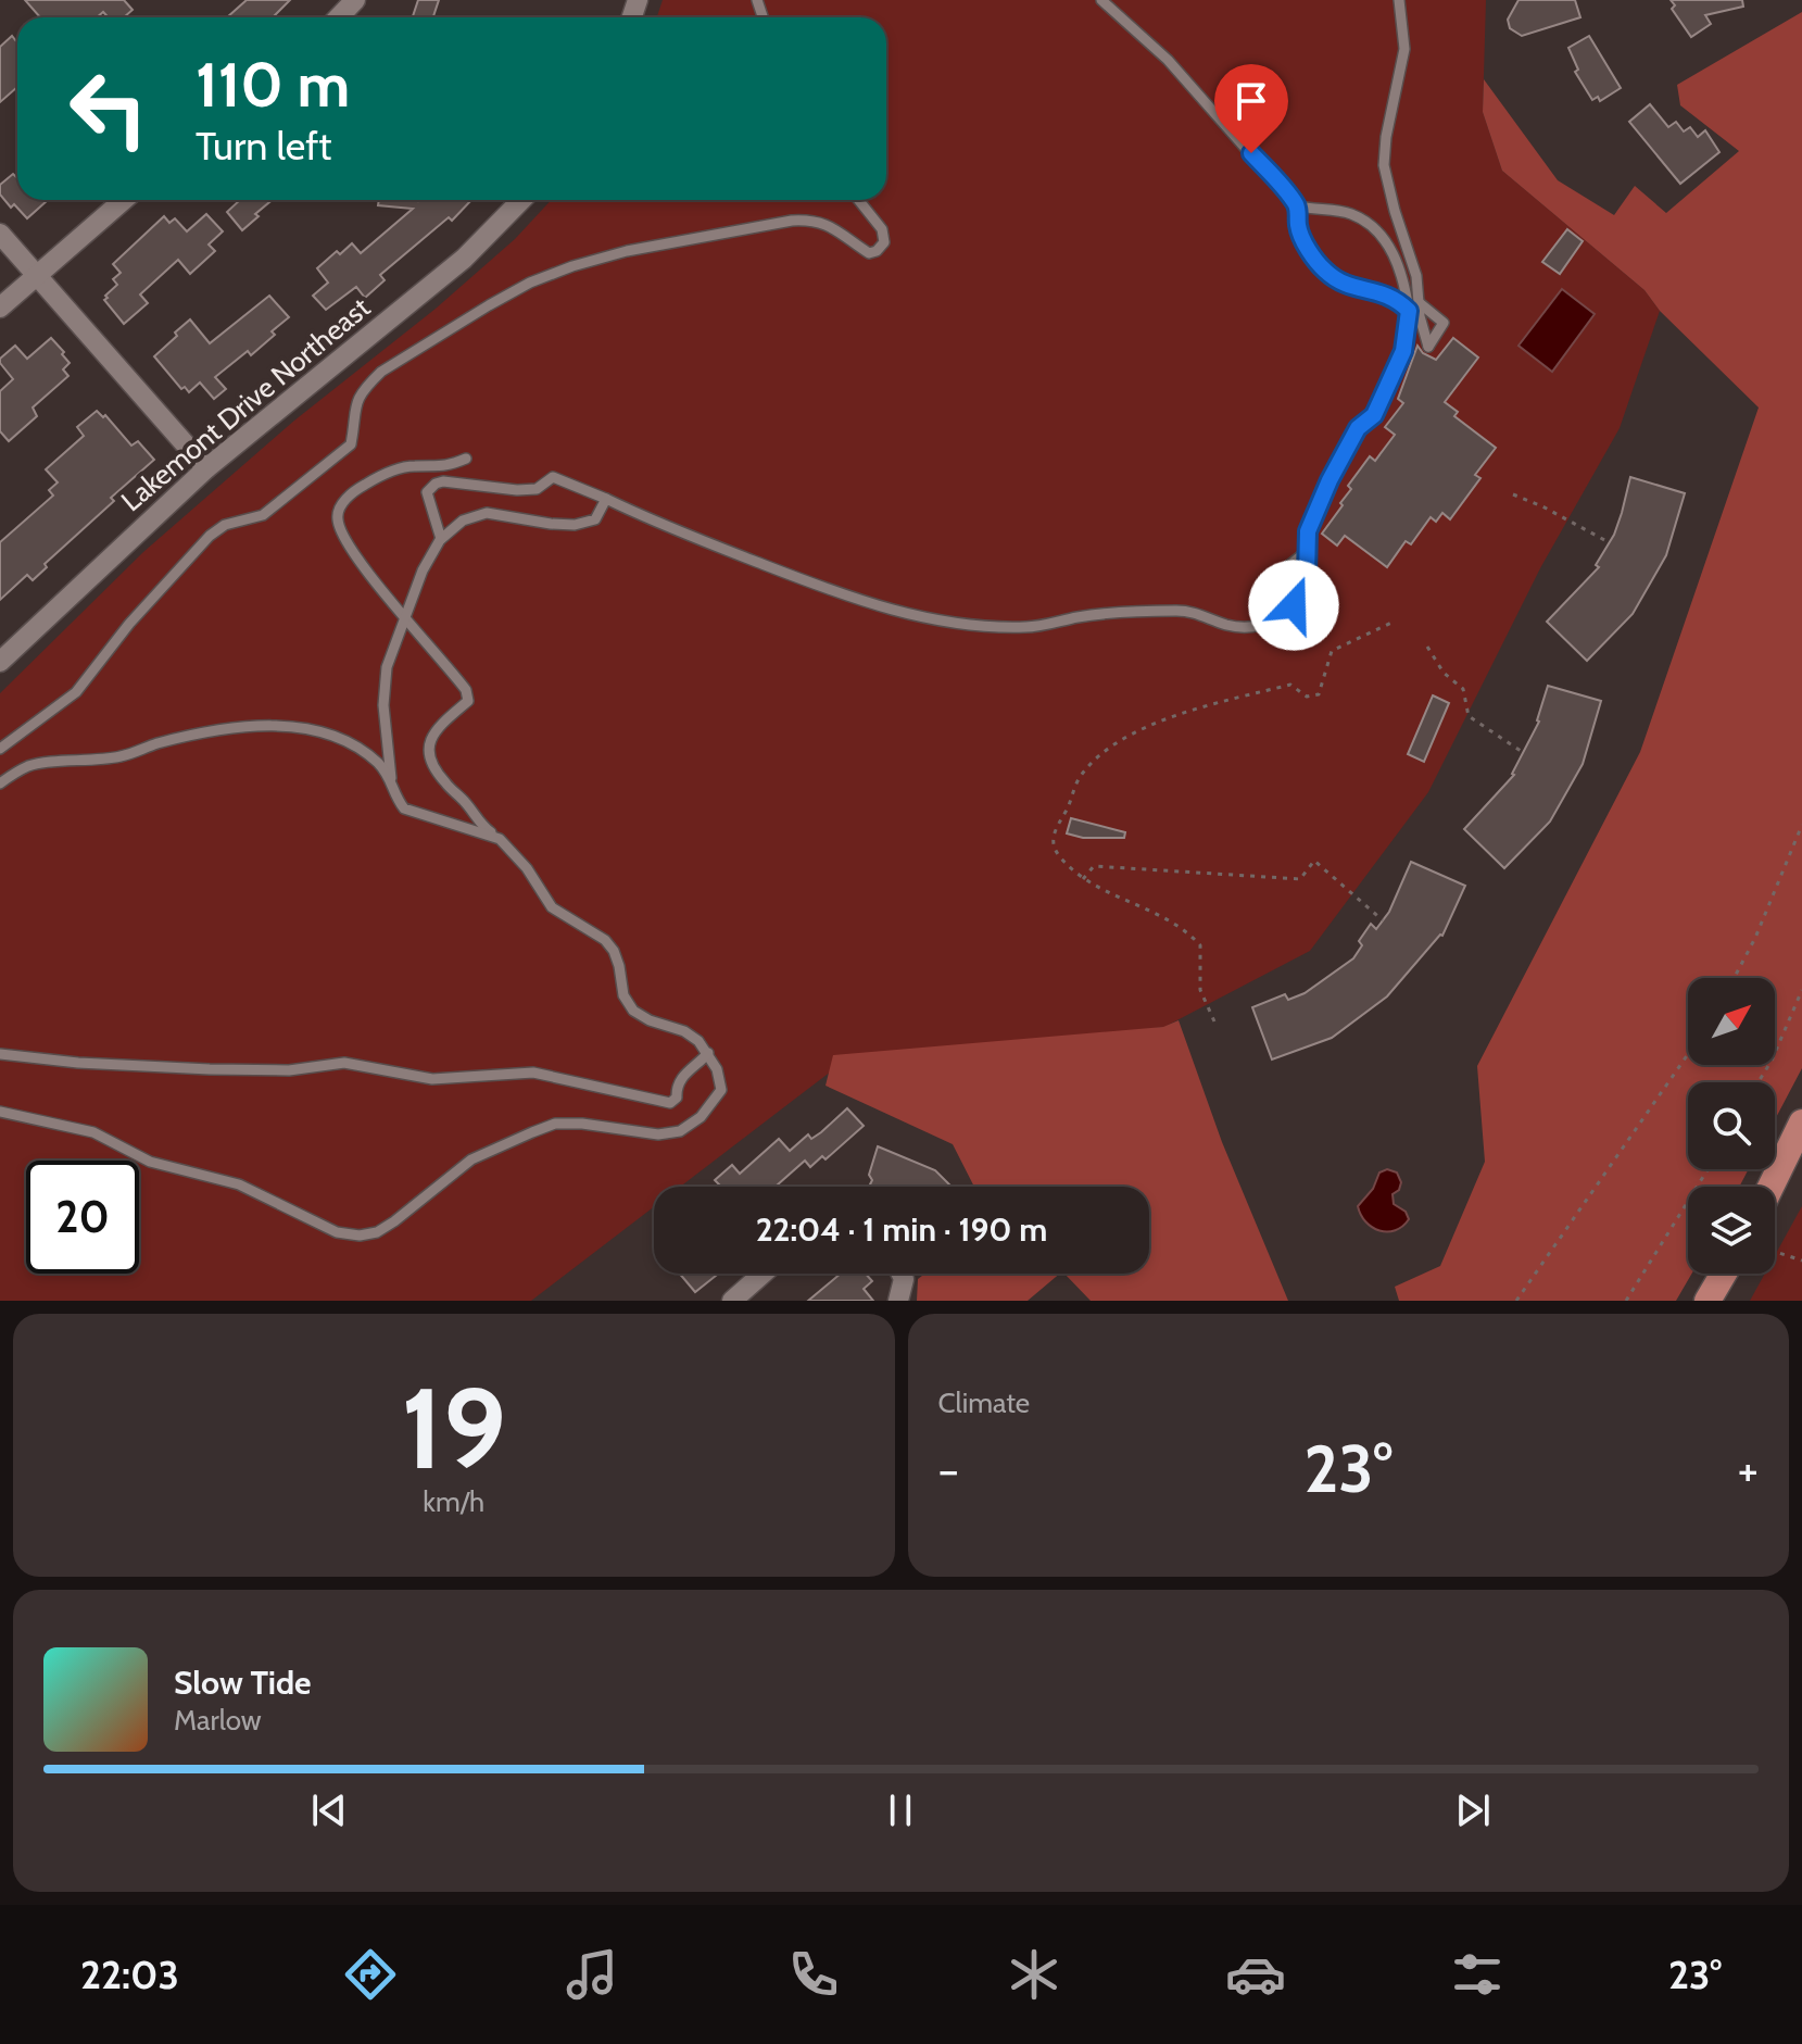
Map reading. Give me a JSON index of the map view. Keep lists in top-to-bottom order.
{
  "streets": {
    "street": ["Lakemont Drive Northeast"]
  },
  "north": "top right",
  "page": {
    "turn": ["110 m", "Turn left"],
    "limit": "20",
    "trip": "22:04 · 1 min · 190 m",
    "tile": [
      ["19", "km/h"],
      "Climate"
    ],
    "heat": ["−", "23°", "+"],
    "song": ["Slow Tide", "Marlow"],
    "tabs": ["22:03", "23°"]
  }
}
